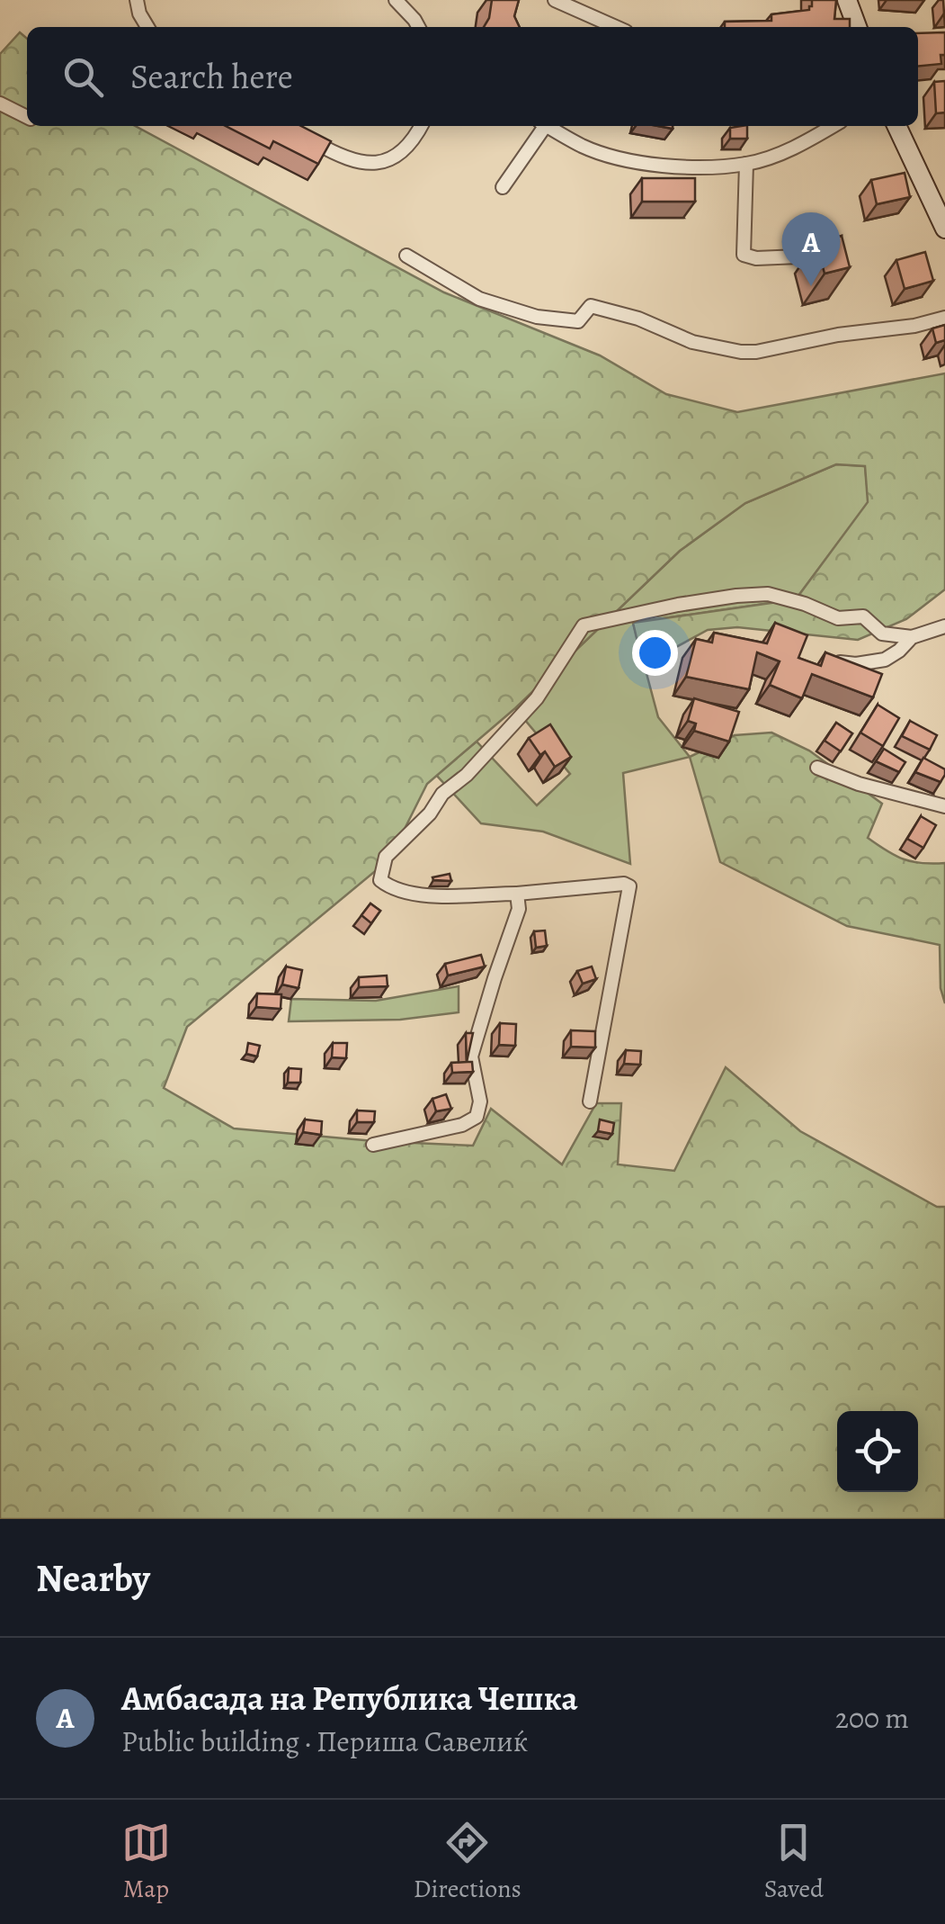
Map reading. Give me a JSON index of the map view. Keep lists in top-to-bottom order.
{
  "page": {
    "search": "Search here",
    "pins": "A",
    "heading": "Nearby",
    "list": [
      {
        "mark": "A",
        "name": "Амбасада на Република Чешка",
        "note": "Public building · Периша Савелиќ",
        "value": "200 m"
      }
    ],
    "nav": ["Map", "Directions", "Saved"]
  }
}
